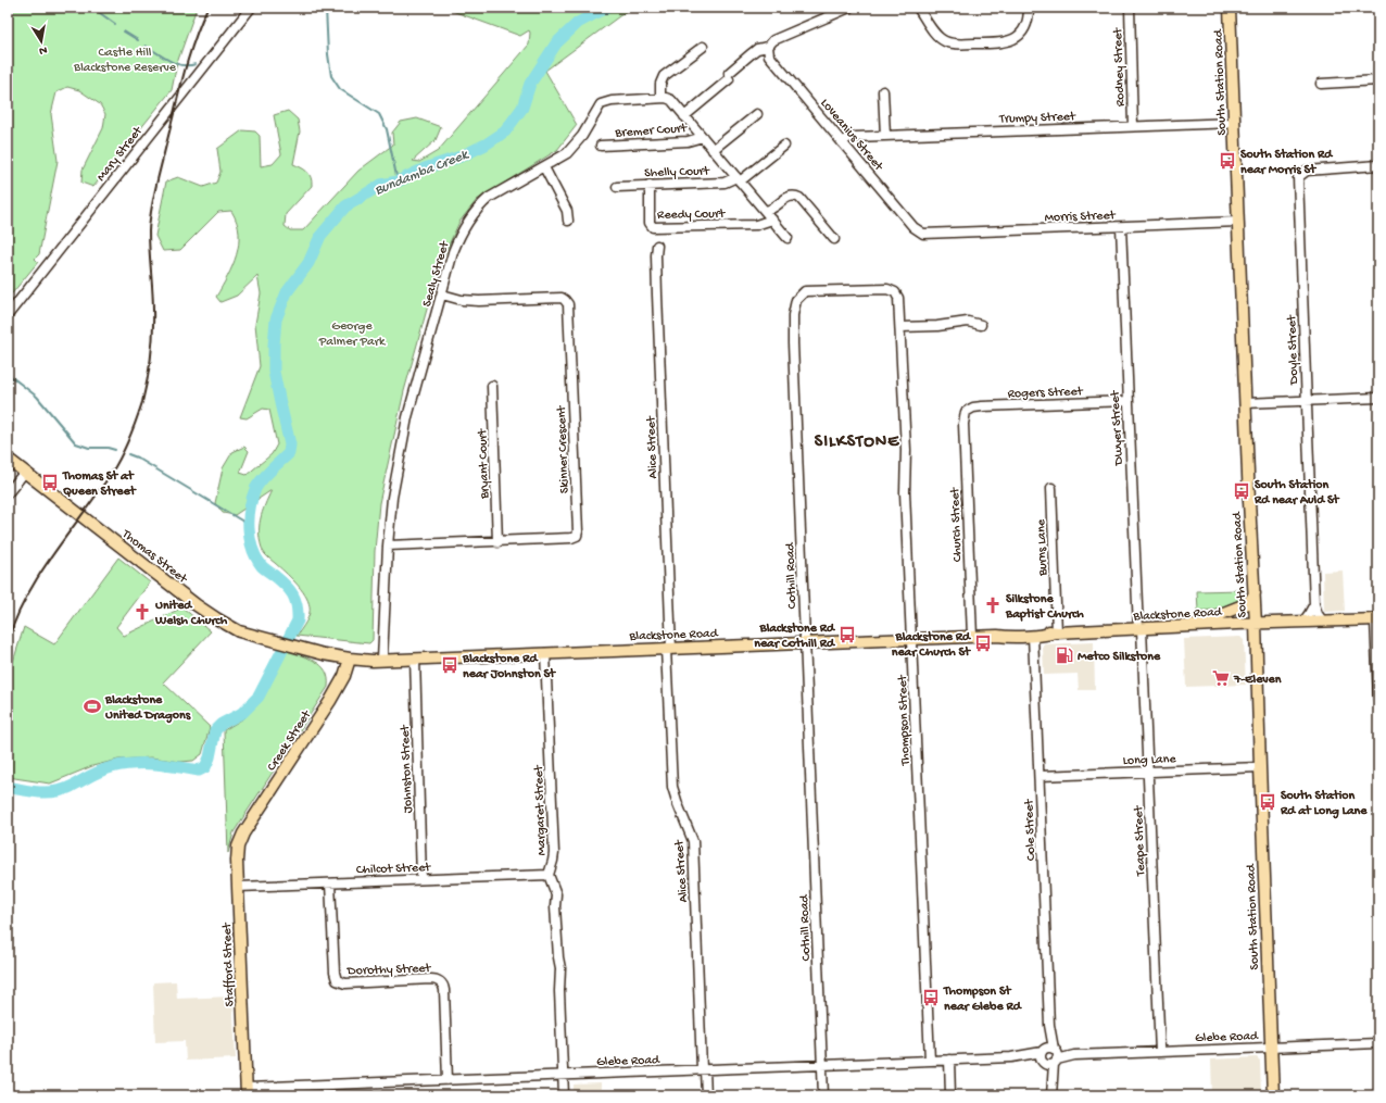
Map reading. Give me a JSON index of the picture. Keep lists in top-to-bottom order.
{
  "streets": {
    "main road": [
      "South Station Road",
      "Thomas Street",
      "Blackstone Road",
      "Creek Street",
      "Stafford Street"
    ],
    "street": [
      "Rodney Street",
      "Trumpy Street",
      "Bremer Court",
      "Loveanius Street",
      "Mary Street",
      "Shelly Court",
      "Reedy Court",
      "Morris Street",
      "Sealy Street",
      "Doyle Street",
      "Rogers Street",
      "Dwyer Street",
      "Alice Street",
      "Skinner Crescent",
      "Bryant Court",
      "Church Street",
      "Burns Lane",
      "Cothill Road",
      "Thompson Street",
      "Long Lane",
      "Johnston Street",
      "Margaret Street",
      "Cole Street",
      "Teape Street",
      "Chilcot Street",
      "Dorothy Street",
      "Glebe Road"
    ]
  },
  "crossings": [
    ["Rodney Street", "Trumpy Street"],
    ["South Station Road", "Trumpy Street"],
    ["South Station Road", "Morris Street"],
    ["South Station Road", "Blackstone Road"],
    ["South Station Road", "Long Lane"],
    ["South Station Road", "Glebe Road"],
    ["Trumpy Street", "Loveanius Street"],
    ["Loveanius Street", "Morris Street"],
    ["Shelly Court", "Reedy Court"],
    ["Morris Street", "Dwyer Street"],
    ["Sealy Street", "Skinner Crescent"],
    ["Sealy Street", "Blackstone Road"],
    ["Doyle Street", "Blackstone Road"],
    ["Rogers Street", "Dwyer Street"],
    ["Rogers Street", "Church Street"],
    ["Dwyer Street", "Blackstone Road"],
    ["Dwyer Street", "Teape Street"],
    ["Alice Street", "Blackstone Road"],
    ["Alice Street", "Glebe Road"],
    ["Skinner Crescent", "Bryant Court"],
    ["Church Street", "Blackstone Road"],
    ["Burns Lane", "Blackstone Road"],
    ["Thomas Street", "Blackstone Road"],
    ["Thomas Street", "Creek Street"],
    ["Cothill Road", "Blackstone Road"],
    ["Cothill Road", "Thompson Street"],
    ["Cothill Road", "Glebe Road"],
    ["Blackstone Road", "Thompson Street"],
    ["Blackstone Road", "Creek Street"],
    ["Blackstone Road", "Johnston Street"],
    ["Blackstone Road", "Margaret Street"],
    ["Blackstone Road", "Cole Street"],
    ["Blackstone Road", "Teape Street"],
    ["Thompson Street", "Glebe Road"],
    ["Creek Street", "Stafford Street"],
    ["Long Lane", "Cole Street"],
    ["Long Lane", "Teape Street"],
    ["Johnston Street", "Chilcot Street"],
    ["Margaret Street", "Chilcot Street"],
    ["Margaret Street", "Glebe Road"],
    ["Cole Street", "Glebe Road"],
    ["Teape Street", "Glebe Road"],
    ["Chilcot Street", "Stafford Street"],
    ["Chilcot Street", "Dorothy Street"],
    ["Stafford Street", "Glebe Road"],
    ["Dorothy Street", "Glebe Road"]
  ],
  "districts": ["SILKSTONE"],
  "water": ["Bundamba Creek"],
  "parks": ["Castle Hill Blackstone Reserve", "George Palmer Park"],
  "places": {
    "bus stop": [
      "South Station Rd near Morris St",
      "Thomas St at Queen Street",
      "South Station Rd near Auld St",
      "Blackstone Rd near Cothill Rd",
      "Blackstone Rd near Church St",
      "Blackstone Rd near Johnston St",
      "South Station Rd at Long Lane",
      "Thompson St near Glebe Rd"
    ],
    "church": ["Silkstone Baptist Church", "United Welsh Church"],
    "fuel station": ["Metco Silkstone"],
    "supermarket": ["7-Eleven"],
    "sports": ["Blackstone United Dragons"]
  },
  "north": "bottom"
}
